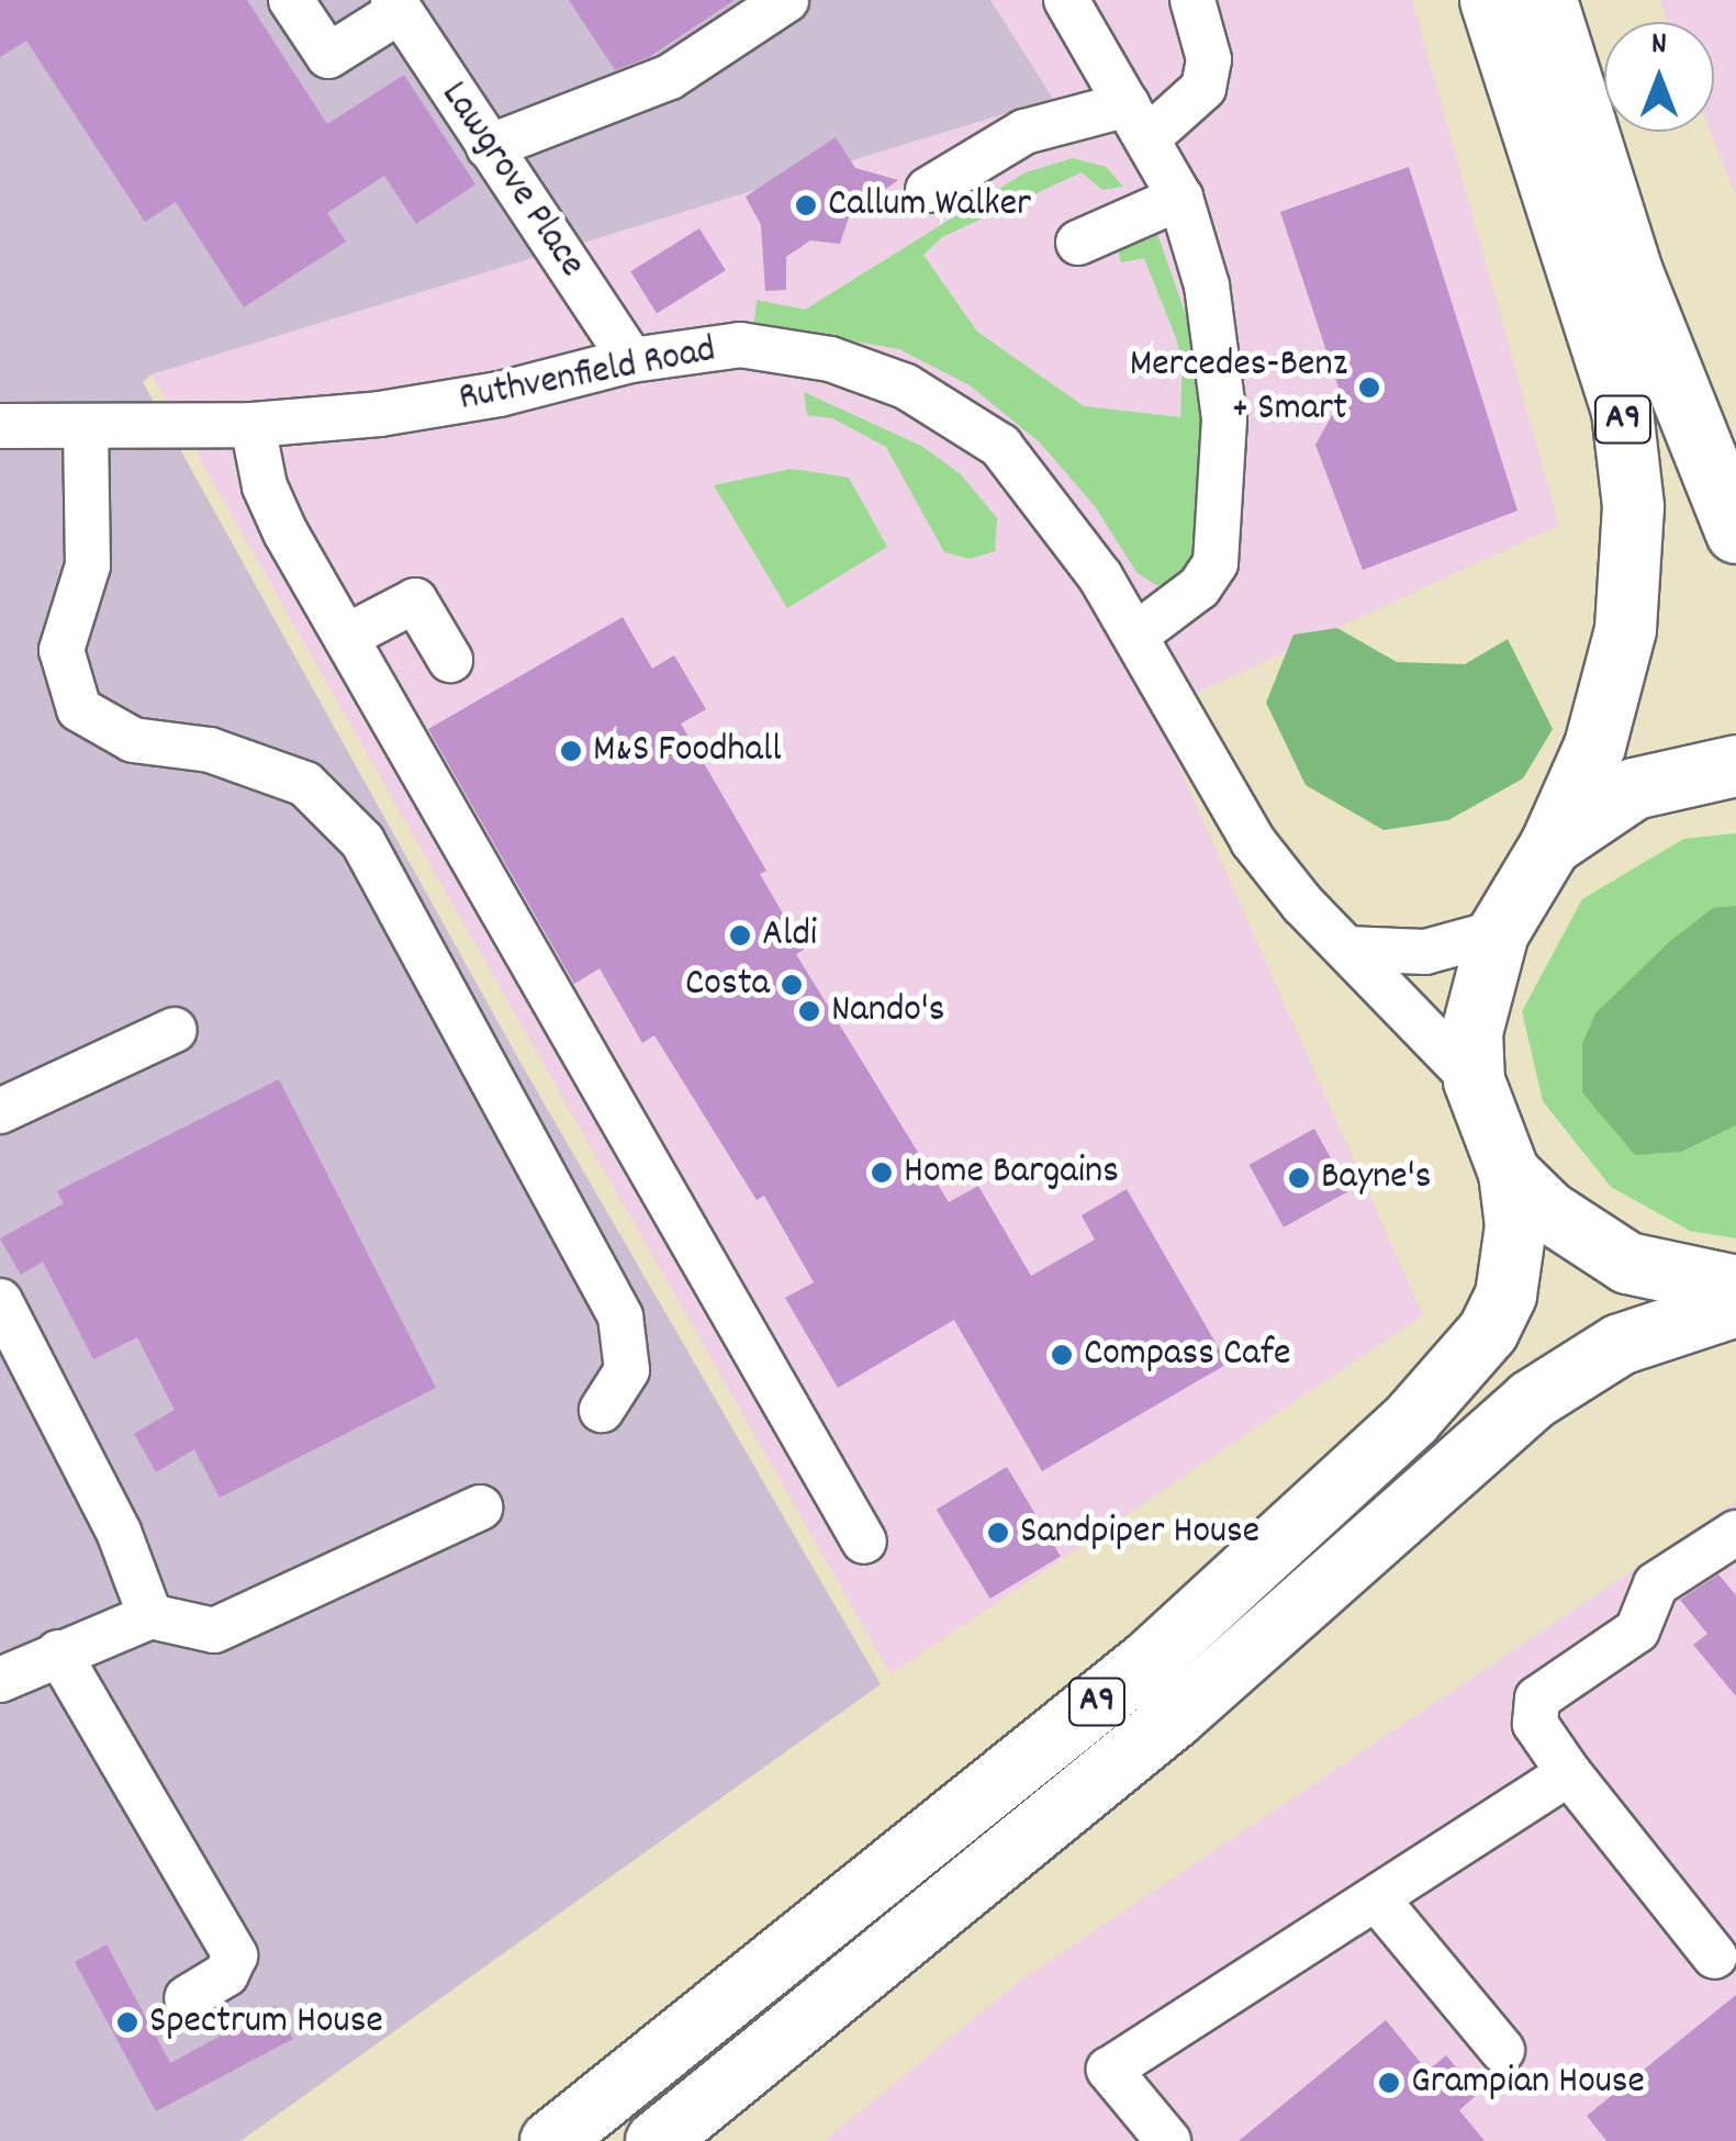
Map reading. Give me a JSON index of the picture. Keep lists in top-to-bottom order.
{
  "streets": {
    "highway": ["A9"],
    "street": ["Lawgrove Place", "Ruthvenfield Road"]
  },
  "crossings": [
    ["Lawgrove Place", "Ruthvenfield Road"]
  ],
  "places": [
    "Callum Walker",
    "Mercedes-Benz + Smart",
    "M&S Foodhall",
    "Aldi",
    "Costa",
    "Nando's",
    "Home Bargains",
    "Bayne's",
    "Compass Cafe",
    "Sandpiper House",
    "Spectrum House",
    "Grampian House"
  ],
  "north": "top"
}
